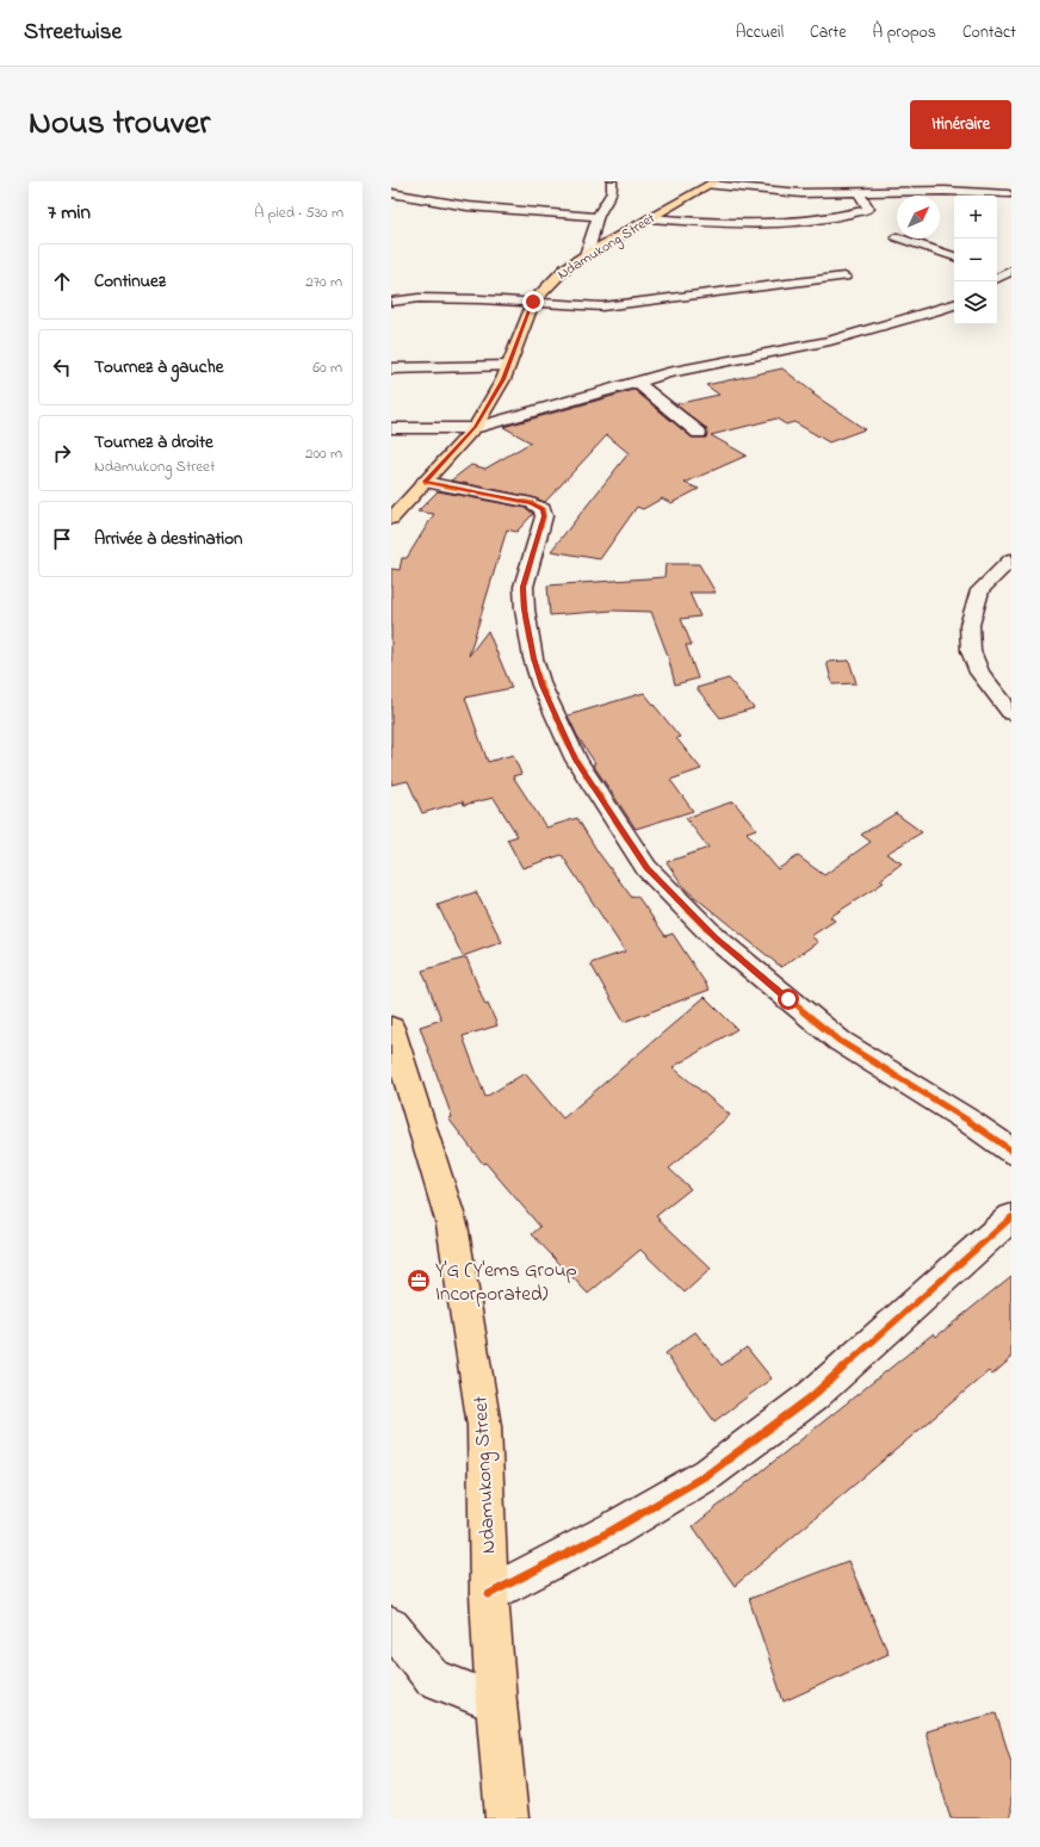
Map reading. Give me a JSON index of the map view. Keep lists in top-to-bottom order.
{
  "streets": {
    "main road": ["Ndamukong Street"]
  },
  "places": {
    "office": ["Y'G (Y'ems Group Incorporated)"]
  },
  "north": "top right",
  "page": {
    "header": "Streetwise",
    "nav": [
      "Accueil",
      "Carte",
      "À propos",
      "Contact"
    ],
    "title": "Nous trouver",
    "buttons": "Itinéraire",
    "heading": ["7 min", "À pied · 530 m"],
    "map_buttons": ["+", "−"],
    "list": [
      ["Continuez", "270 m"],
      ["Tournez à gauche", "60 m"],
      ["Tournez à droite", "Ndamukong Street", "200 m"],
      "Arrivée à destination"
    ]
  }
}
